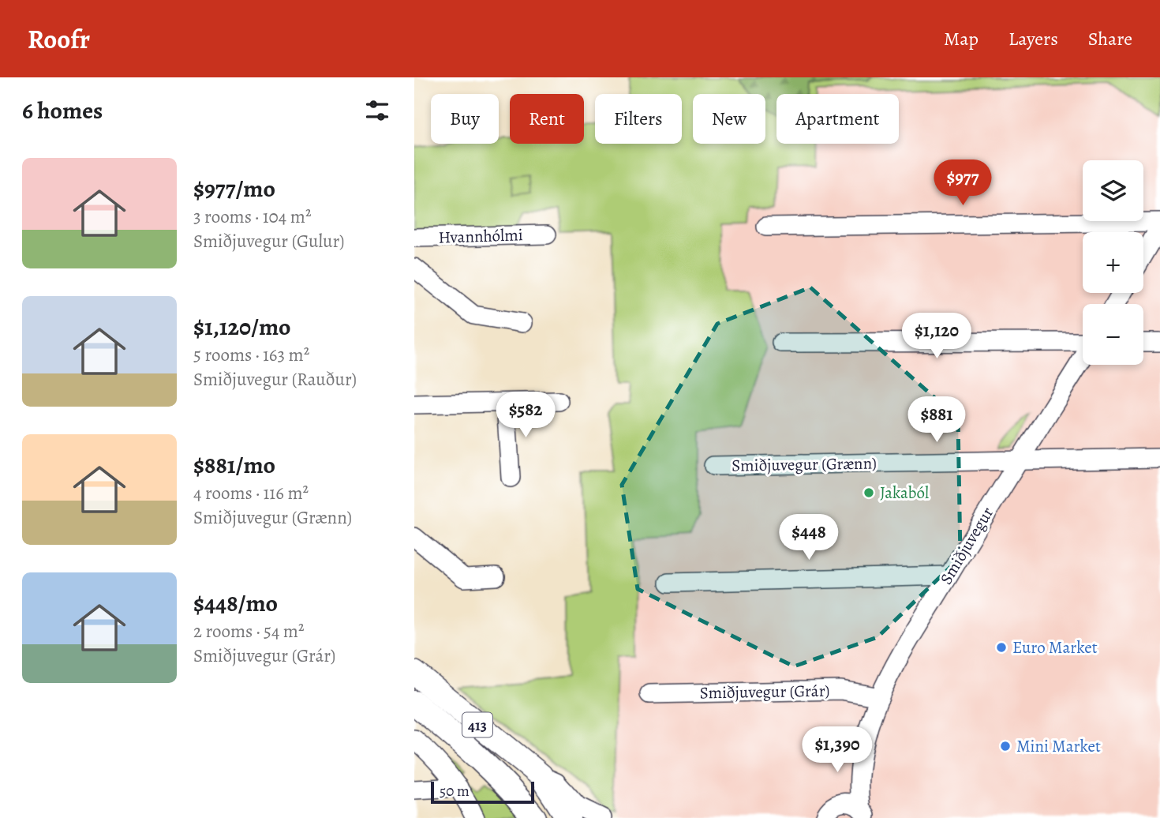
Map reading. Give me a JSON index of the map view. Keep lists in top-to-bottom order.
{
  "streets": {
    "main road": ["413"],
    "street": [
      "Hvannhólmi",
      "Smiðjuvegur (Grænn)",
      "Smiðjuvegur",
      "Smiðjuvegur (Grár)"
    ]
  },
  "crossings": [
    ["Smiðjuvegur (Grænn)", "Smiðjuvegur"],
    ["Smiðjuvegur", "Smiðjuvegur (Grár)"]
  ],
  "places": ["Jakaból", "Euro Market", "Mini Market"],
  "scale_bar": "50 m",
  "page": {
    "header": "Roofr",
    "nav": ["Map", "Layers", "Share"],
    "heading": "6 homes",
    "chip": [
      "Buy",
      "Rent",
      "Filters",
      "New",
      "Apartment"
    ],
    "list": [
      {
        "name": "$977/mo",
        "note": "3 rooms · 104 m² · Smiðjuvegur (Gulur)"
      },
      {
        "name": "$1,120/mo",
        "note": "5 rooms · 163 m² · Smiðjuvegur (Rauður)"
      },
      {
        "name": "$881/mo",
        "note": "4 rooms · 116 m² · Smiðjuvegur (Grænn)"
      },
      {
        "name": "$448/mo",
        "note": "2 rooms · 54 m² · Smiðjuvegur (Grár)"
      }
    ],
    "price": [
      "$977",
      "$1,120",
      "$582",
      "$881",
      "$448",
      "$1,390"
    ],
    "map_buttons": ["+", "−"],
    "scale": "50 m"
  }
}
